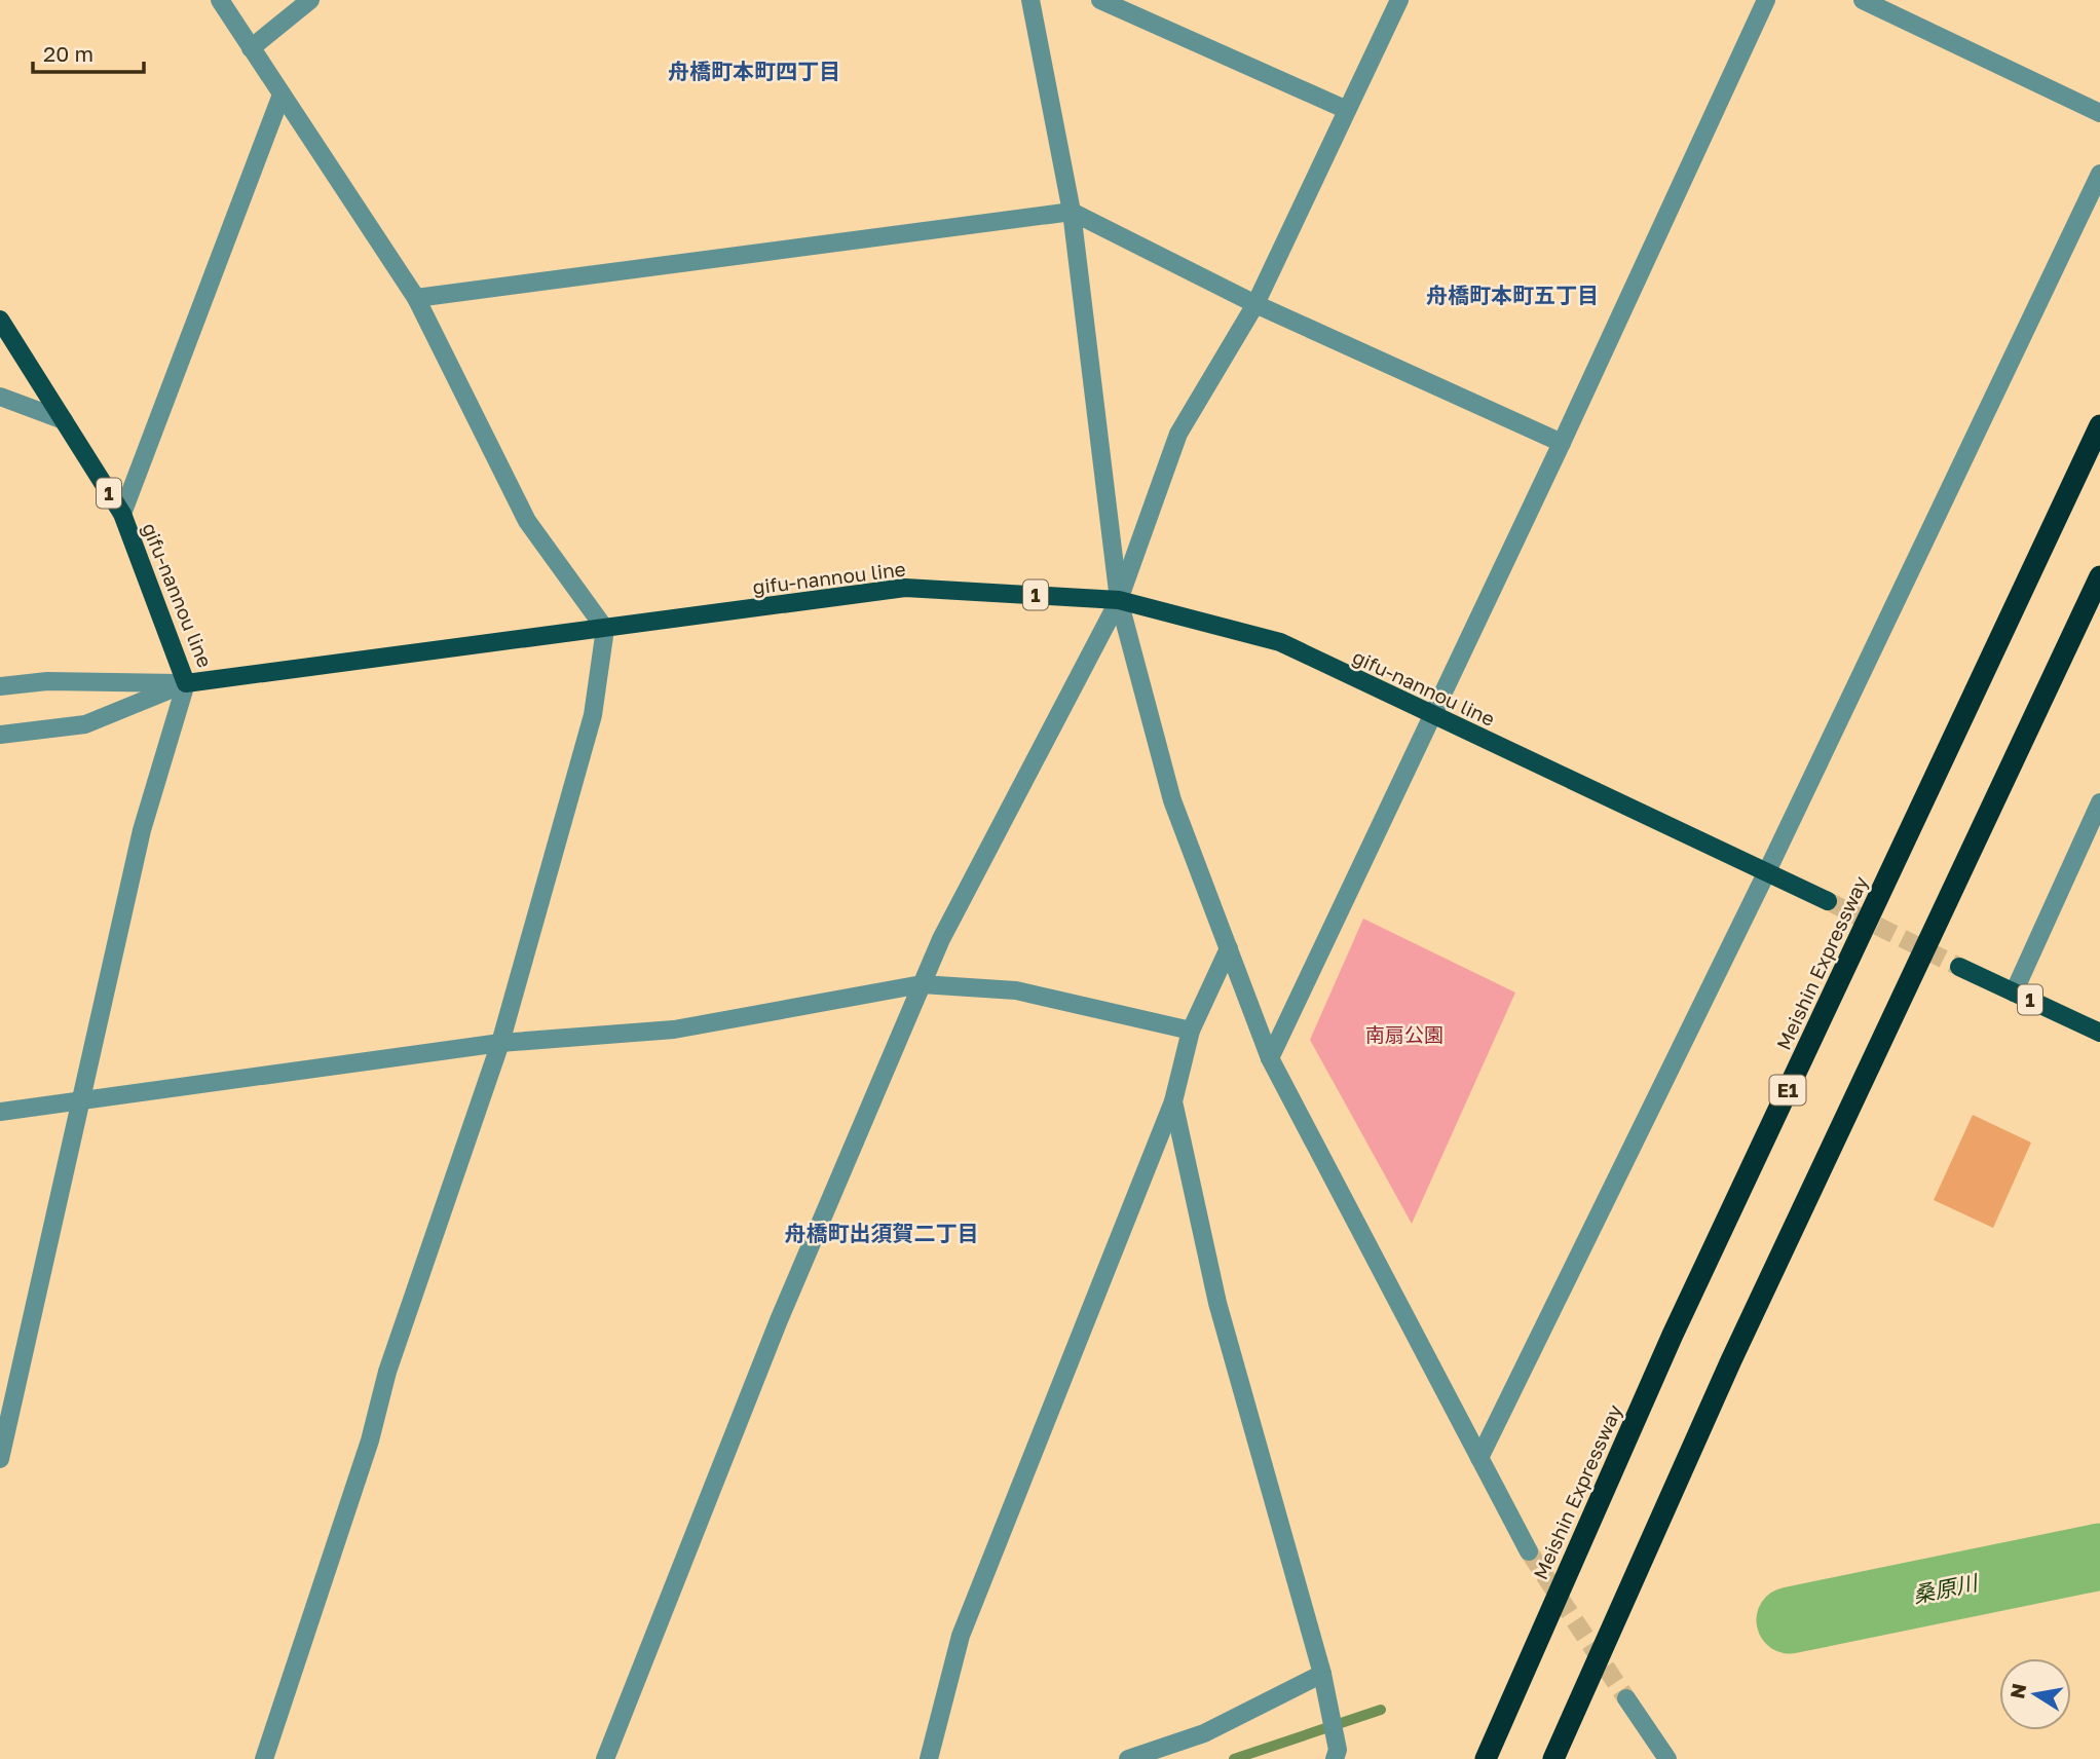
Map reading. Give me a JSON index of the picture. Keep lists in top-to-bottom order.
{
  "streets": {
    "highway": ["Meishin Expressway", "E1"],
    "main road": ["1", "gifu-nannou line"]
  },
  "districts": ["舟橋町本町四丁目", "舟橋町本町五丁目", "舟橋町出須賀二丁目"],
  "water": ["桑原川"],
  "parks": ["南扇公園"],
  "scale_bar": "20 m",
  "north": "left"
}
